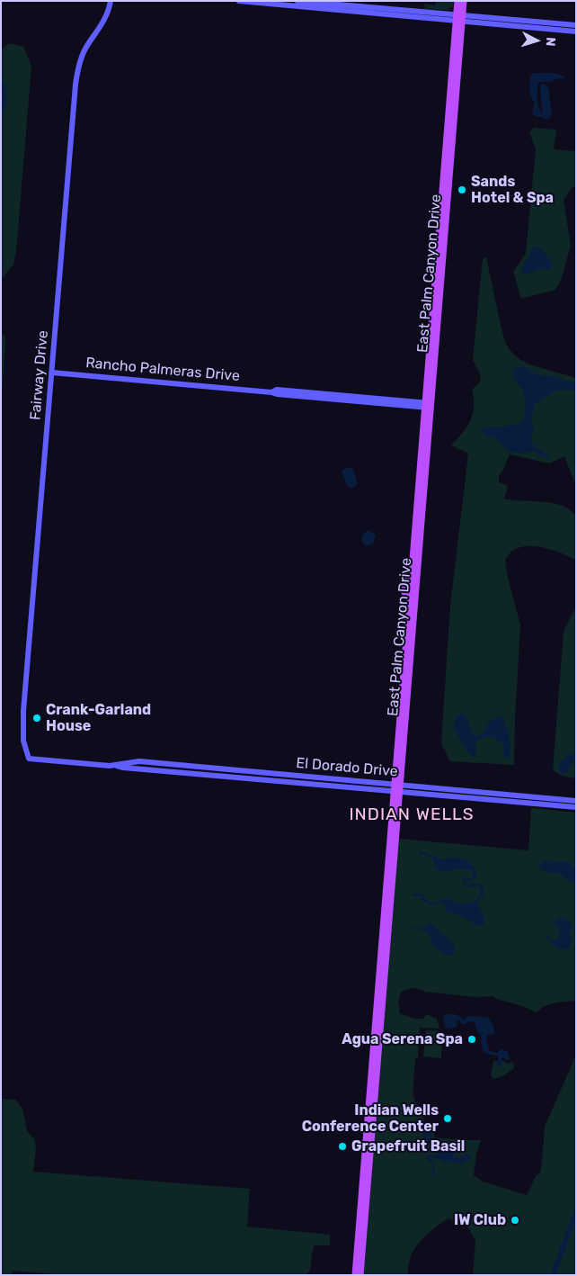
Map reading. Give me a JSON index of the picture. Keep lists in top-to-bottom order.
{
  "streets": {
    "main road": ["East Palm Canyon Drive"],
    "street": ["Rancho Palmeras Drive", "Fairway Drive", "El Dorado Drive"]
  },
  "crossings": [
    ["East Palm Canyon Drive", "Rancho Palmeras Drive"],
    ["East Palm Canyon Drive", "El Dorado Drive"],
    ["Rancho Palmeras Drive", "Fairway Drive"],
    ["Fairway Drive", "El Dorado Drive"]
  ],
  "districts": ["INDIAN WELLS"],
  "places": [
    "Sands Hotel & Spa",
    "Crank-Garland House",
    "Agua Serena Spa",
    "Indian Wells Conference Center",
    "Grapefruit Basil",
    "IW Club"
  ],
  "north": "right"
}
